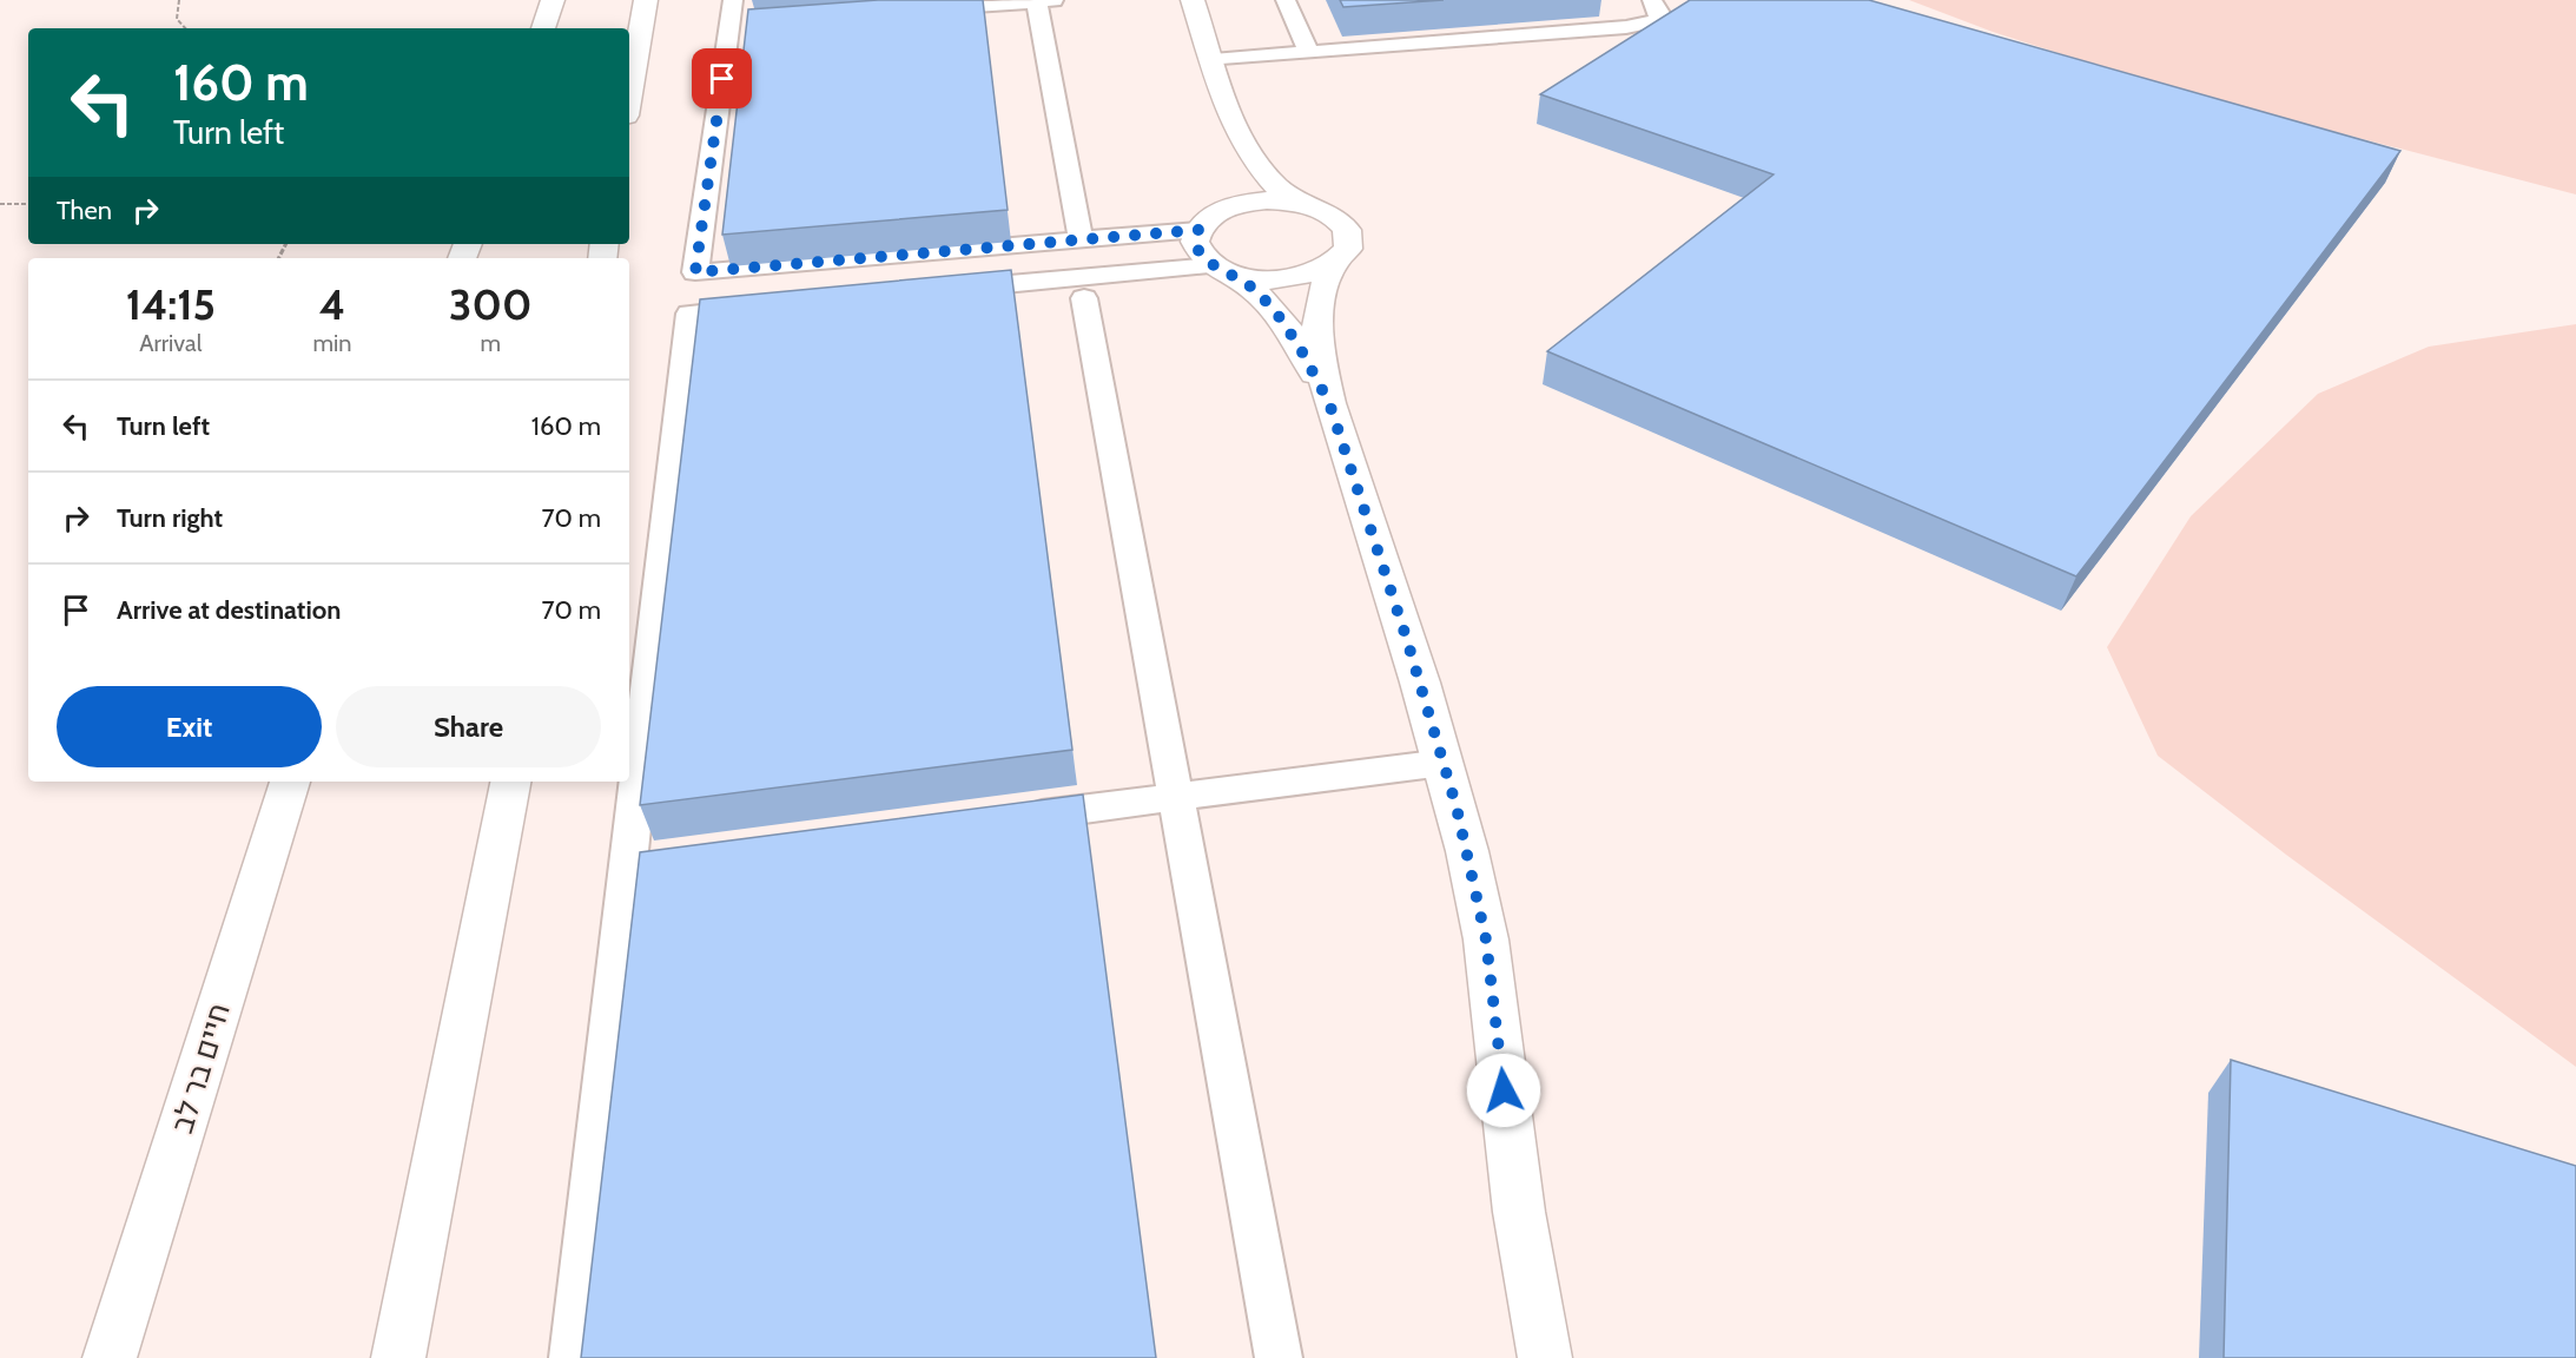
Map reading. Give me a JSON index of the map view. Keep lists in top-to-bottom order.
{
  "streets": {
    "street": ["חיים בר לב"]
  },
  "page": {
    "turn": ["160 m", "Turn left"],
    "then": "Then",
    "eta": [
      "14:15",
      "Arrival",
      "4",
      "min",
      "300",
      "m"
    ],
    "list": [
      {
        "name": "Turn left",
        "value": "160 m"
      },
      {
        "name": "Turn right",
        "value": "70 m"
      },
      {
        "name": "Arrive at destination",
        "value": "70 m"
      }
    ],
    "buttons": ["Exit", "Share"]
  }
}
